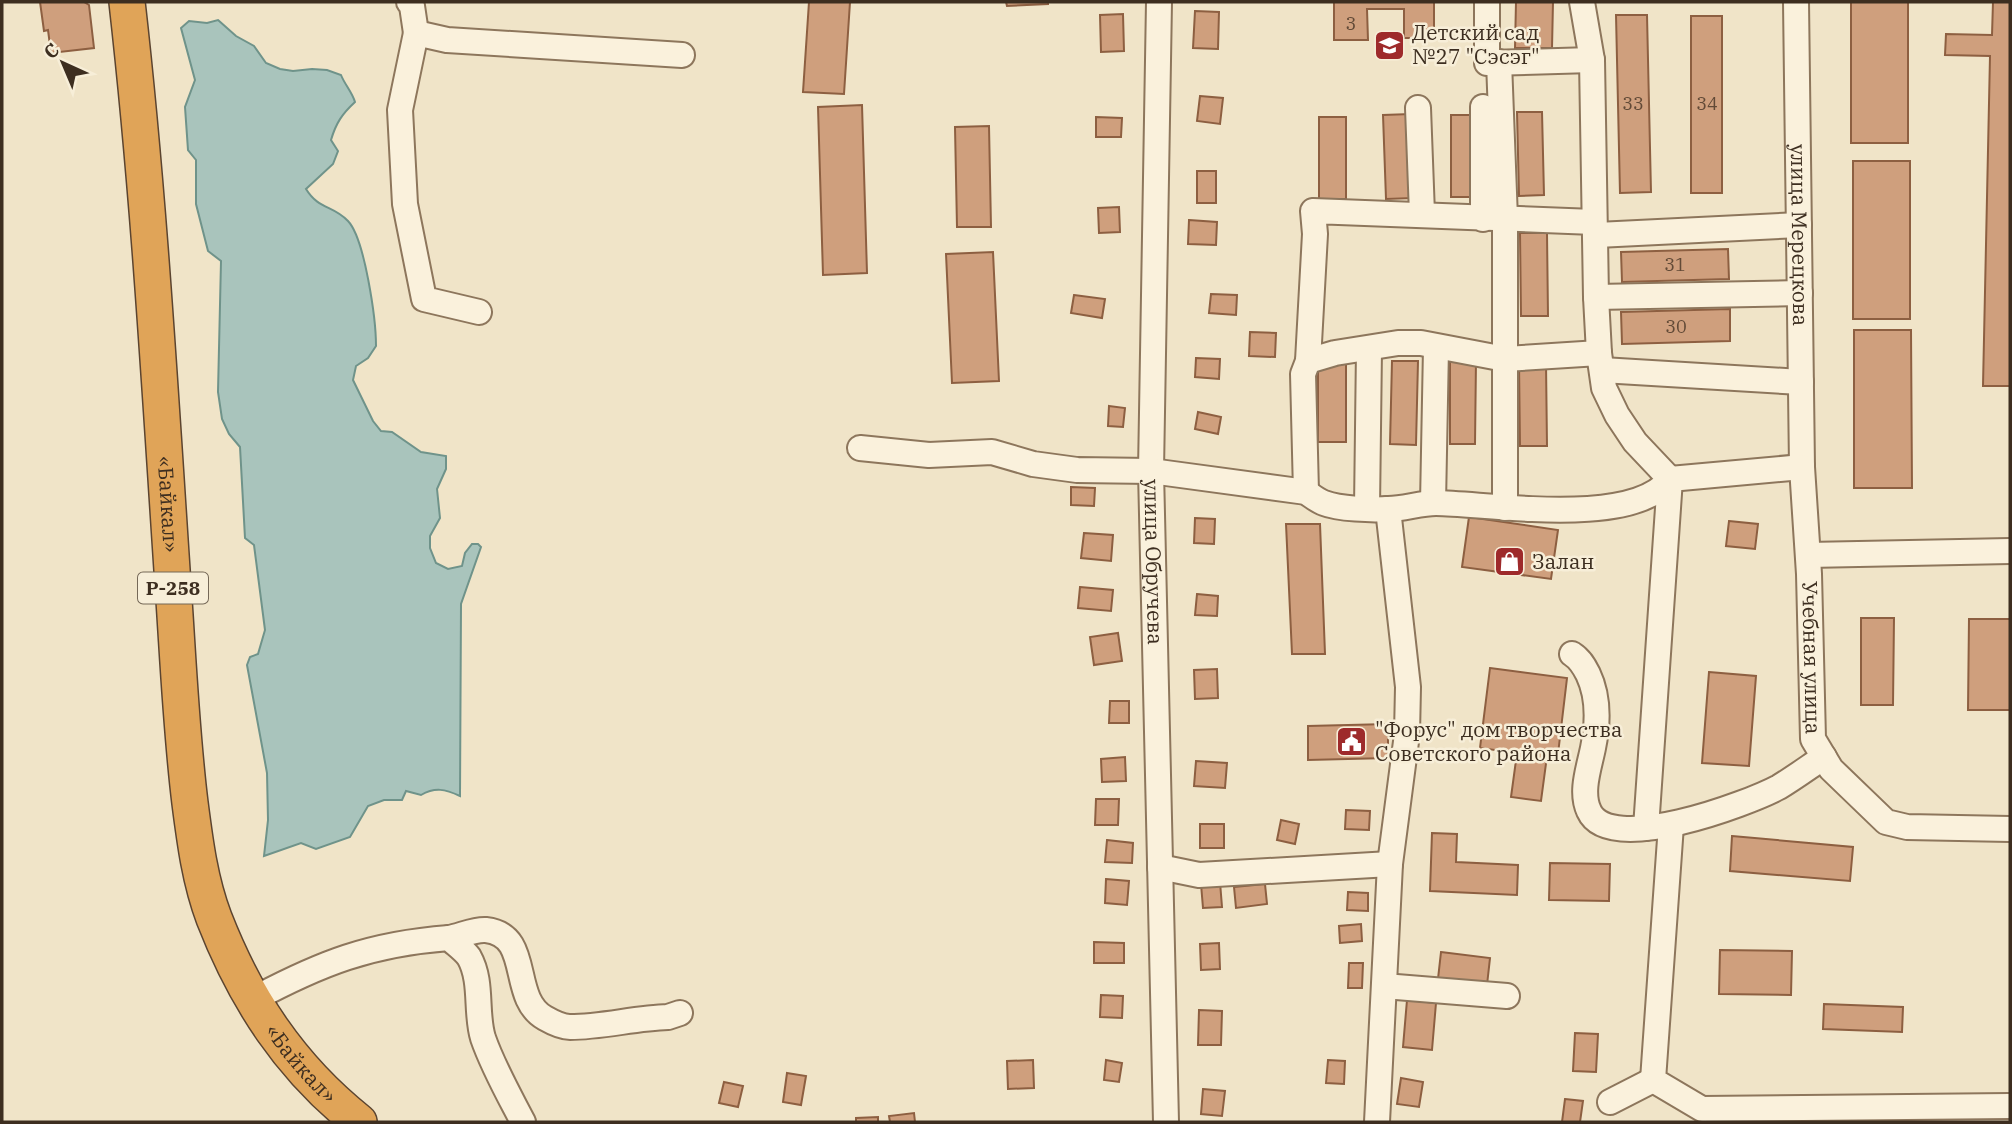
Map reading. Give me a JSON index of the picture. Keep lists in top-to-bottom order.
{
  "streets": {
    "highway": ["«Байкал»", "Р-258"],
    "street": ["улица Мерецкова", "улица Обручева", "Учебная улица"]
  },
  "crossings": [
    ["улица Мерецкова", "Учебная улица"]
  ],
  "places": {
    "school or university": ["Детский сад №27 \"Сэсэг\""],
    "shop": ["Залан"],
    "public building": ["\"Форус\" дом творчества Советского района"]
  },
  "house_numbers": [
    "3",
    "33",
    "34",
    "31",
    "30"
  ],
  "north": "top left"
}
